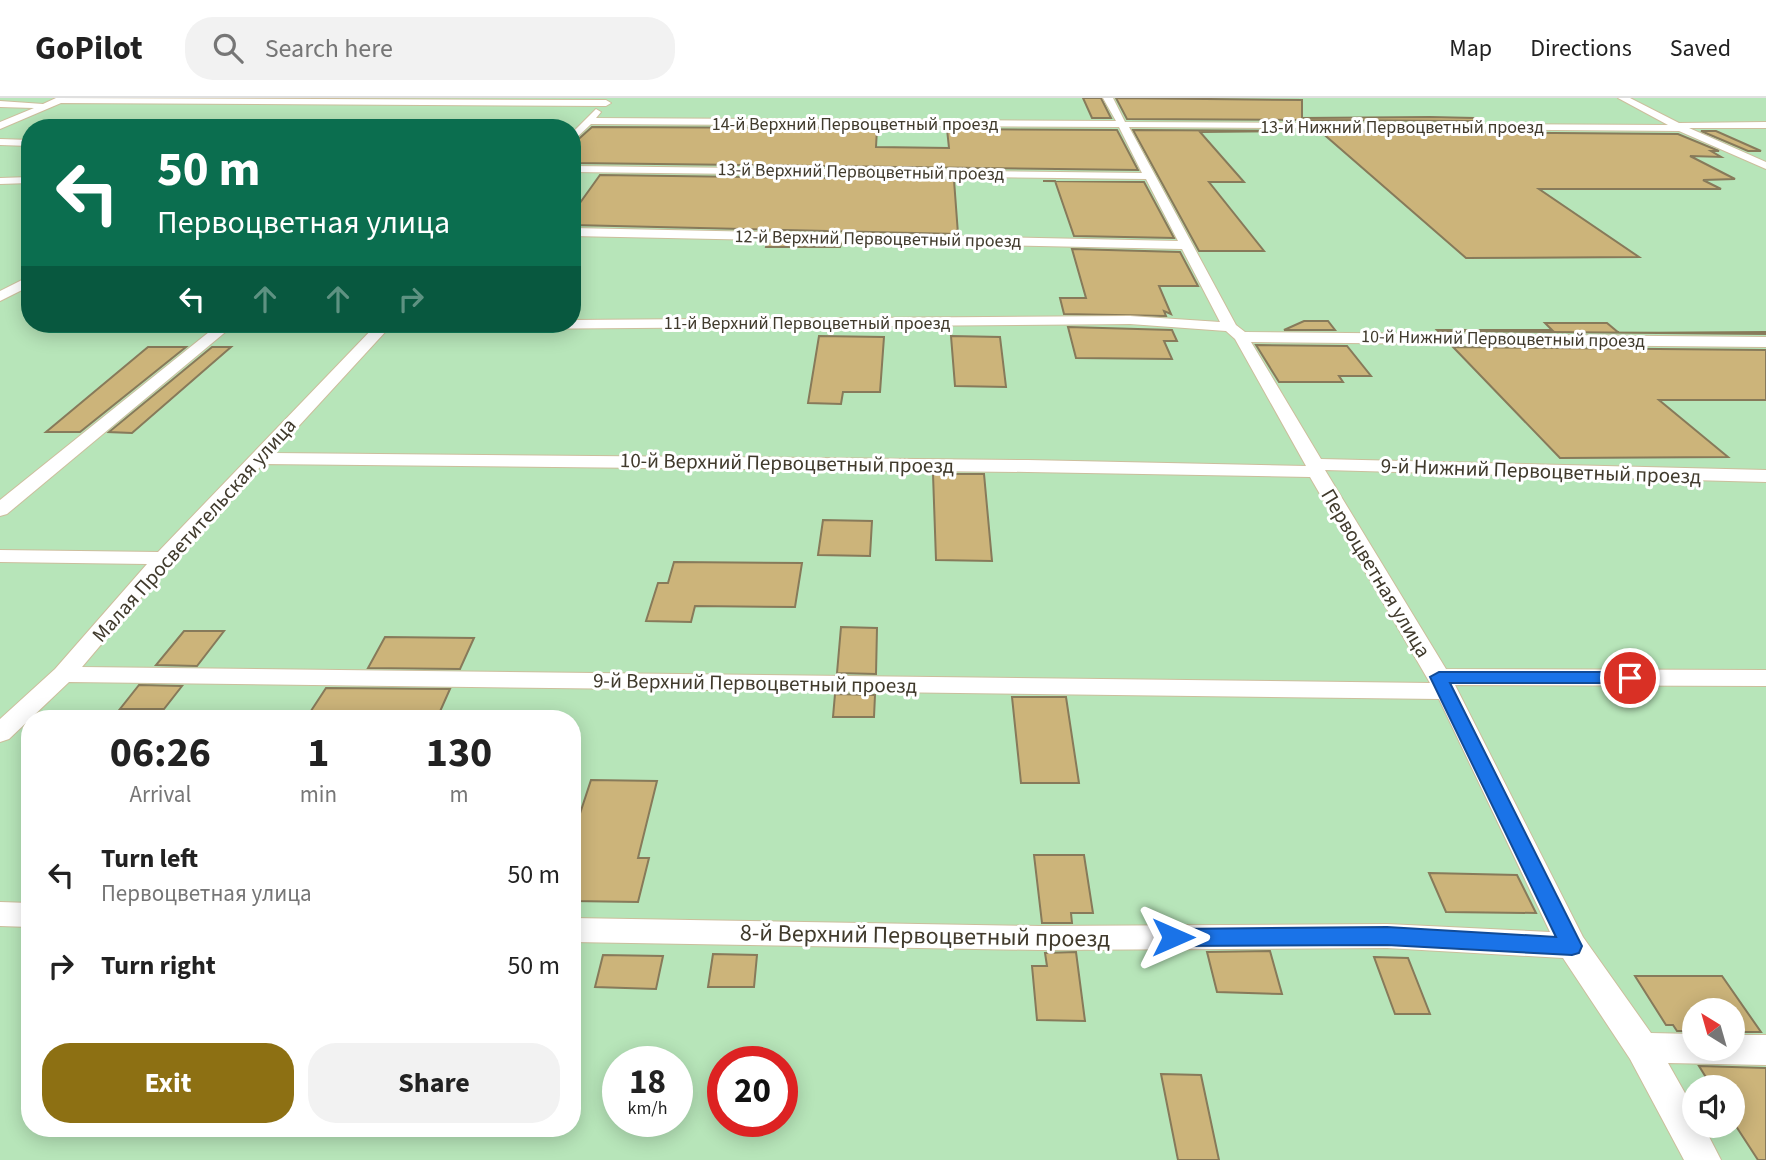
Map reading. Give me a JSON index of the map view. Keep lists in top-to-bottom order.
{
  "streets": {
    "lane": [
      "14-й Верхний Первоцветный проезд",
      "13-й Нижний Первоцветный проезд",
      "13-й Верхний Первоцветный проезд",
      "12-й Верхний Первоцветный проезд",
      "11-й Верхний Первоцветный проезд",
      "10-й Нижний Первоцветный проезд",
      "10-й Верхний Первоцветный проезд",
      "9-й Нижний Первоцветный проезд",
      "Малая Просветительская улица",
      "Первоцветная улица",
      "9-й Верхний Первоцветный проезд",
      "8-й Верхний Первоцветный проезд"
    ]
  },
  "crossings": [
    ["14-й Верхний Первоцветный проезд", "13-й Нижний Первоцветный проезд"],
    ["14-й Верхний Первоцветный проезд", "Первоцветная улица"],
    ["13-й Нижний Первоцветный проезд", "Первоцветная улица"],
    ["13-й Верхний Первоцветный проезд", "Первоцветная улица"],
    ["12-й Верхний Первоцветный проезд", "Первоцветная улица"],
    ["11-й Верхний Первоцветный проезд", "10-й Нижний Первоцветный проезд"],
    ["11-й Верхний Первоцветный проезд", "Первоцветная улица"],
    ["10-й Нижний Первоцветный проезд", "Первоцветная улица"],
    ["10-й Верхний Первоцветный проезд", "9-й Нижний Первоцветный проезд"],
    ["10-й Верхний Первоцветный проезд", "Малая Просветительская улица"],
    ["10-й Верхний Первоцветный проезд", "Первоцветная улица"],
    ["9-й Нижний Первоцветный проезд", "Первоцветная улица"],
    ["Малая Просветительская улица", "9-й Верхний Первоцветный проезд"],
    ["Первоцветная улица", "9-й Верхний Первоцветный проезд"],
    ["Первоцветная улица", "8-й Верхний Первоцветный проезд"]
  ],
  "north": "top left",
  "page": {
    "header": "GoPilot",
    "search": "Search here",
    "nav": ["Map", "Directions", "Saved"],
    "turn": ["50 m", "Первоцветная улица"],
    "eta": [
      "06:26",
      "Arrival",
      "1",
      "min",
      "130",
      "m"
    ],
    "list": [
      {
        "name": "Turn left",
        "note": "Первоцветная улица",
        "value": "50 m"
      },
      {
        "name": "Turn right",
        "value": "50 m"
      }
    ],
    "buttons": ["Exit", "Share"],
    "speed": "18 km/h",
    "limit": "20"
  }
}
